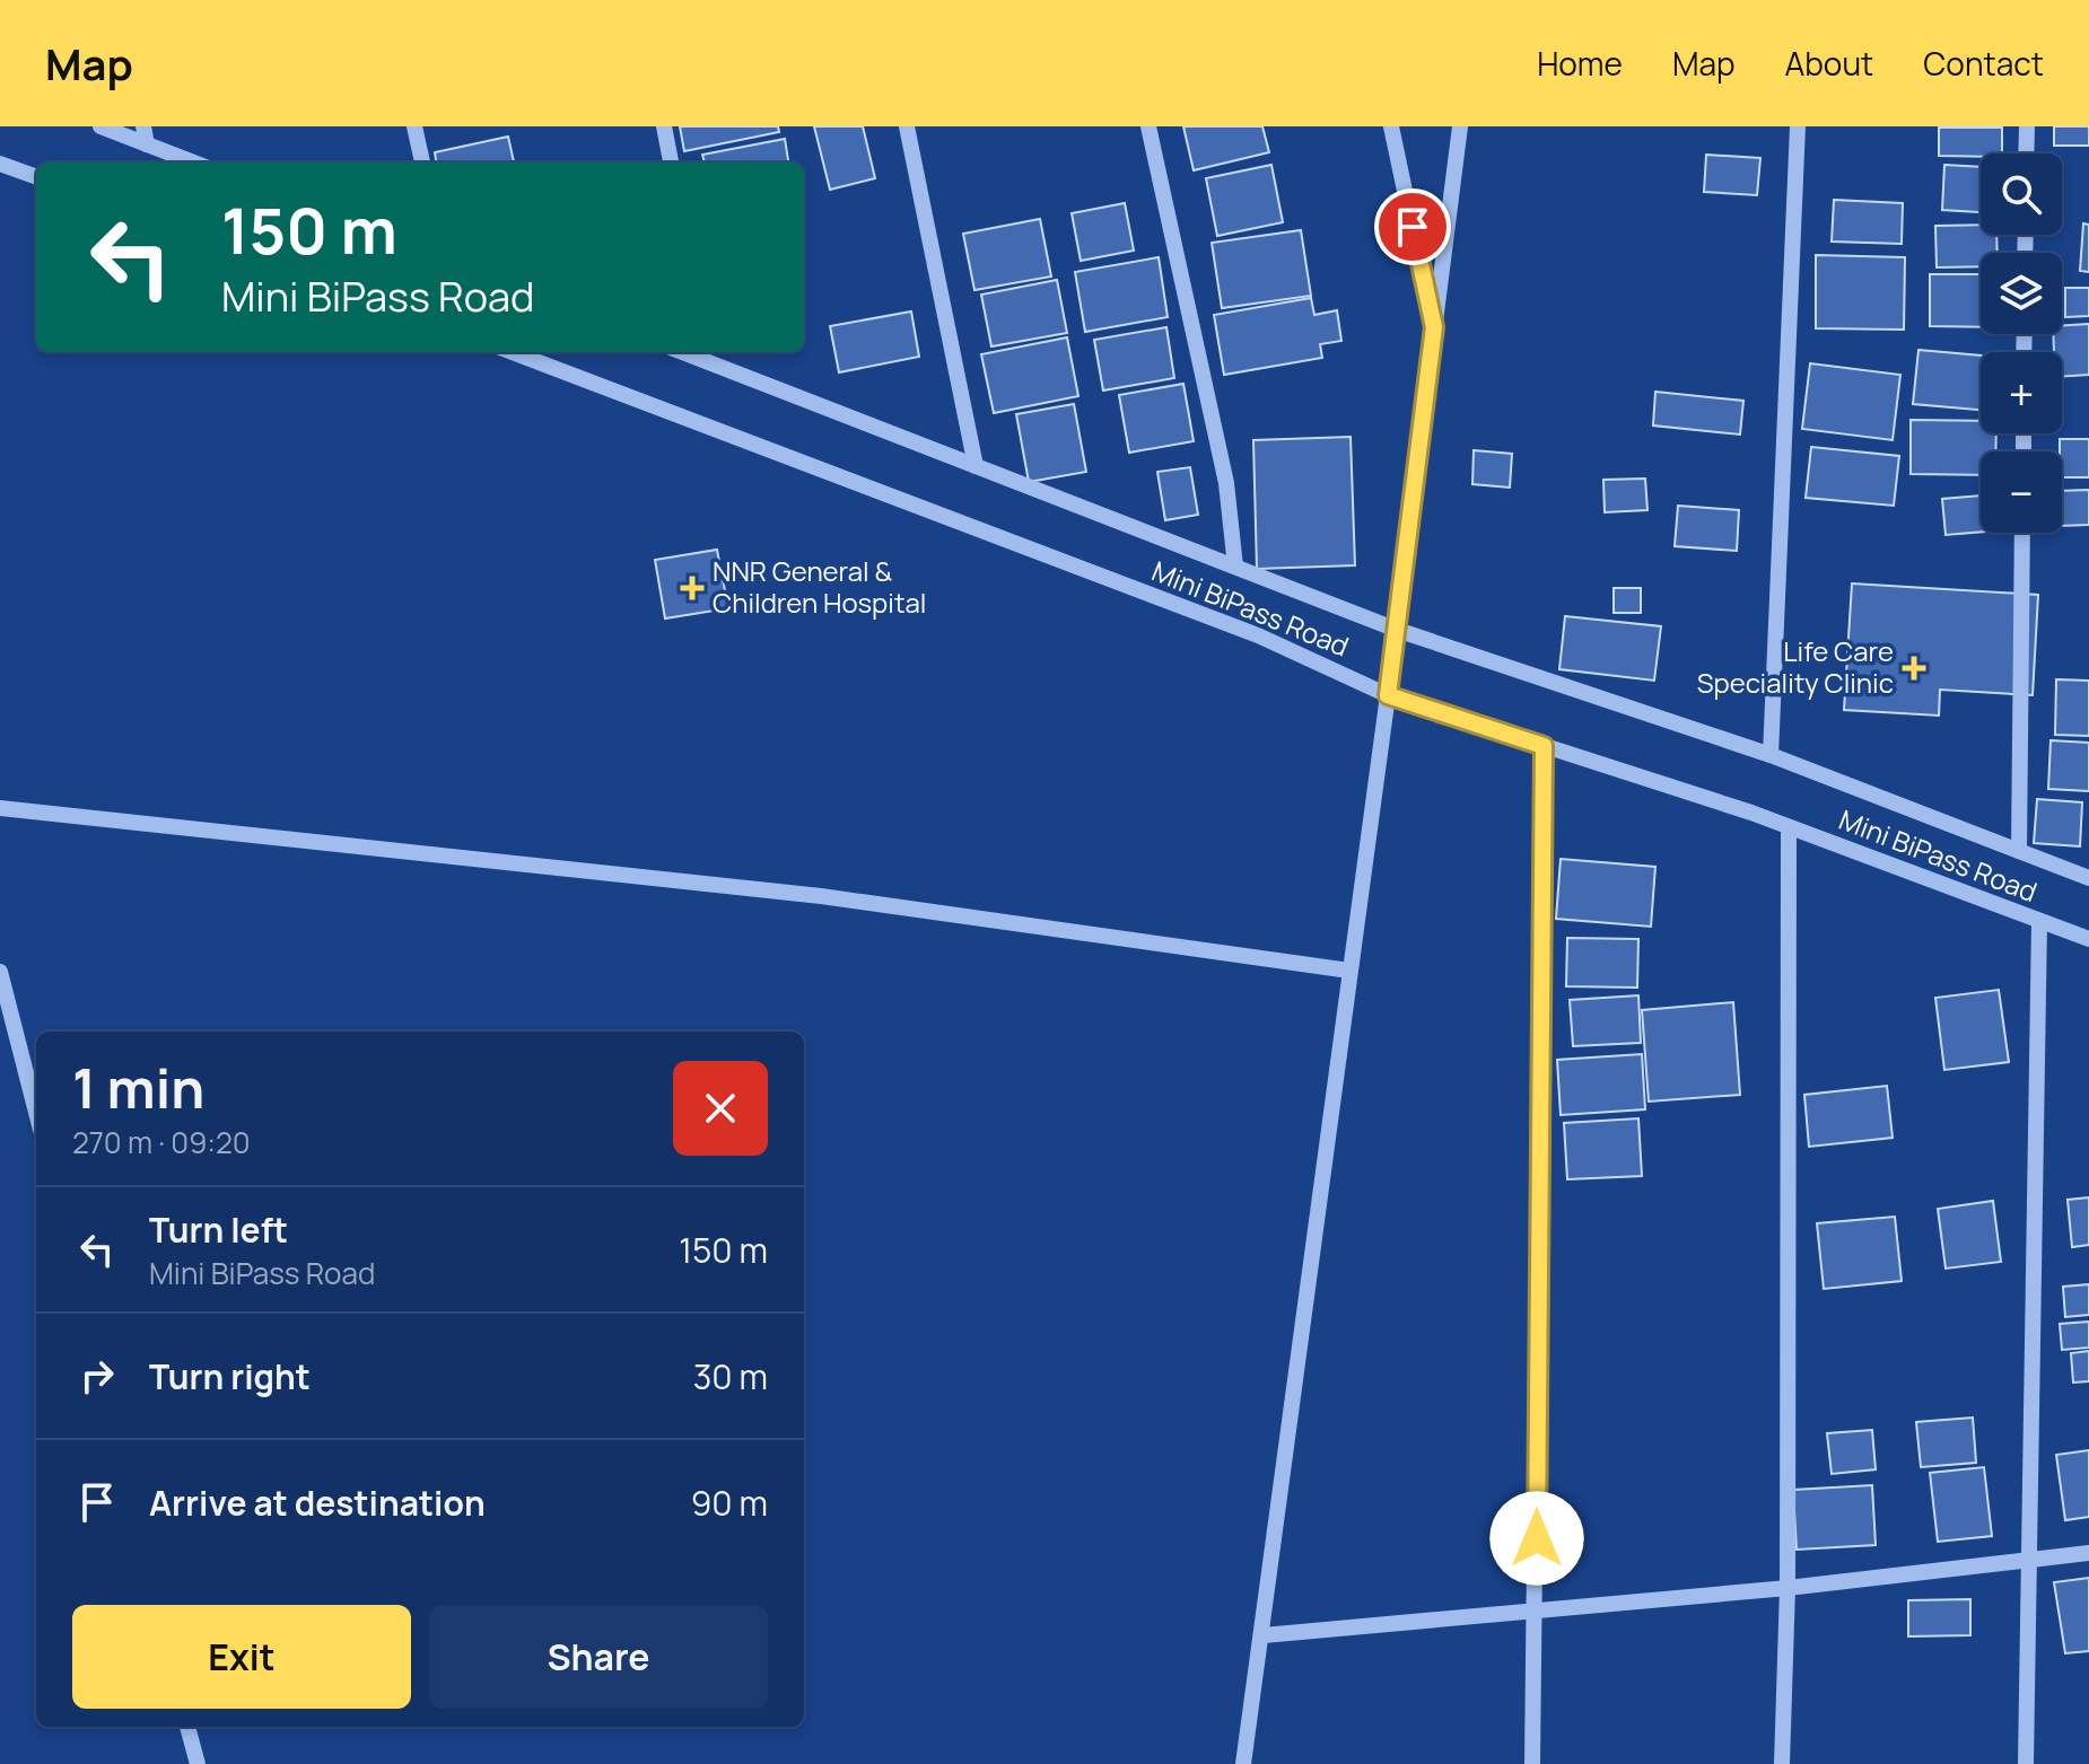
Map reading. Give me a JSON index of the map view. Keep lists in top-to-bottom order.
{
  "streets": {
    "street": ["Mini BiPass Road"]
  },
  "places": {
    "health": ["NNR General & Children Hospital", "Life Care Speciality Clinic"]
  },
  "page": {
    "header": "Map",
    "nav": [
      "Home",
      "Map",
      "About",
      "Contact"
    ],
    "map_buttons": ["+", "−"],
    "turn": ["150 m", "Mini BiPass Road"],
    "heading": ["1 min", "270 m · 09:20"],
    "list": [
      {
        "name": "Turn left",
        "note": "Mini BiPass Road",
        "value": "150 m"
      },
      {
        "name": "Turn right",
        "value": "30 m"
      },
      {
        "name": "Arrive at destination",
        "value": "90 m"
      }
    ],
    "buttons": ["Exit", "Share"]
  }
}
